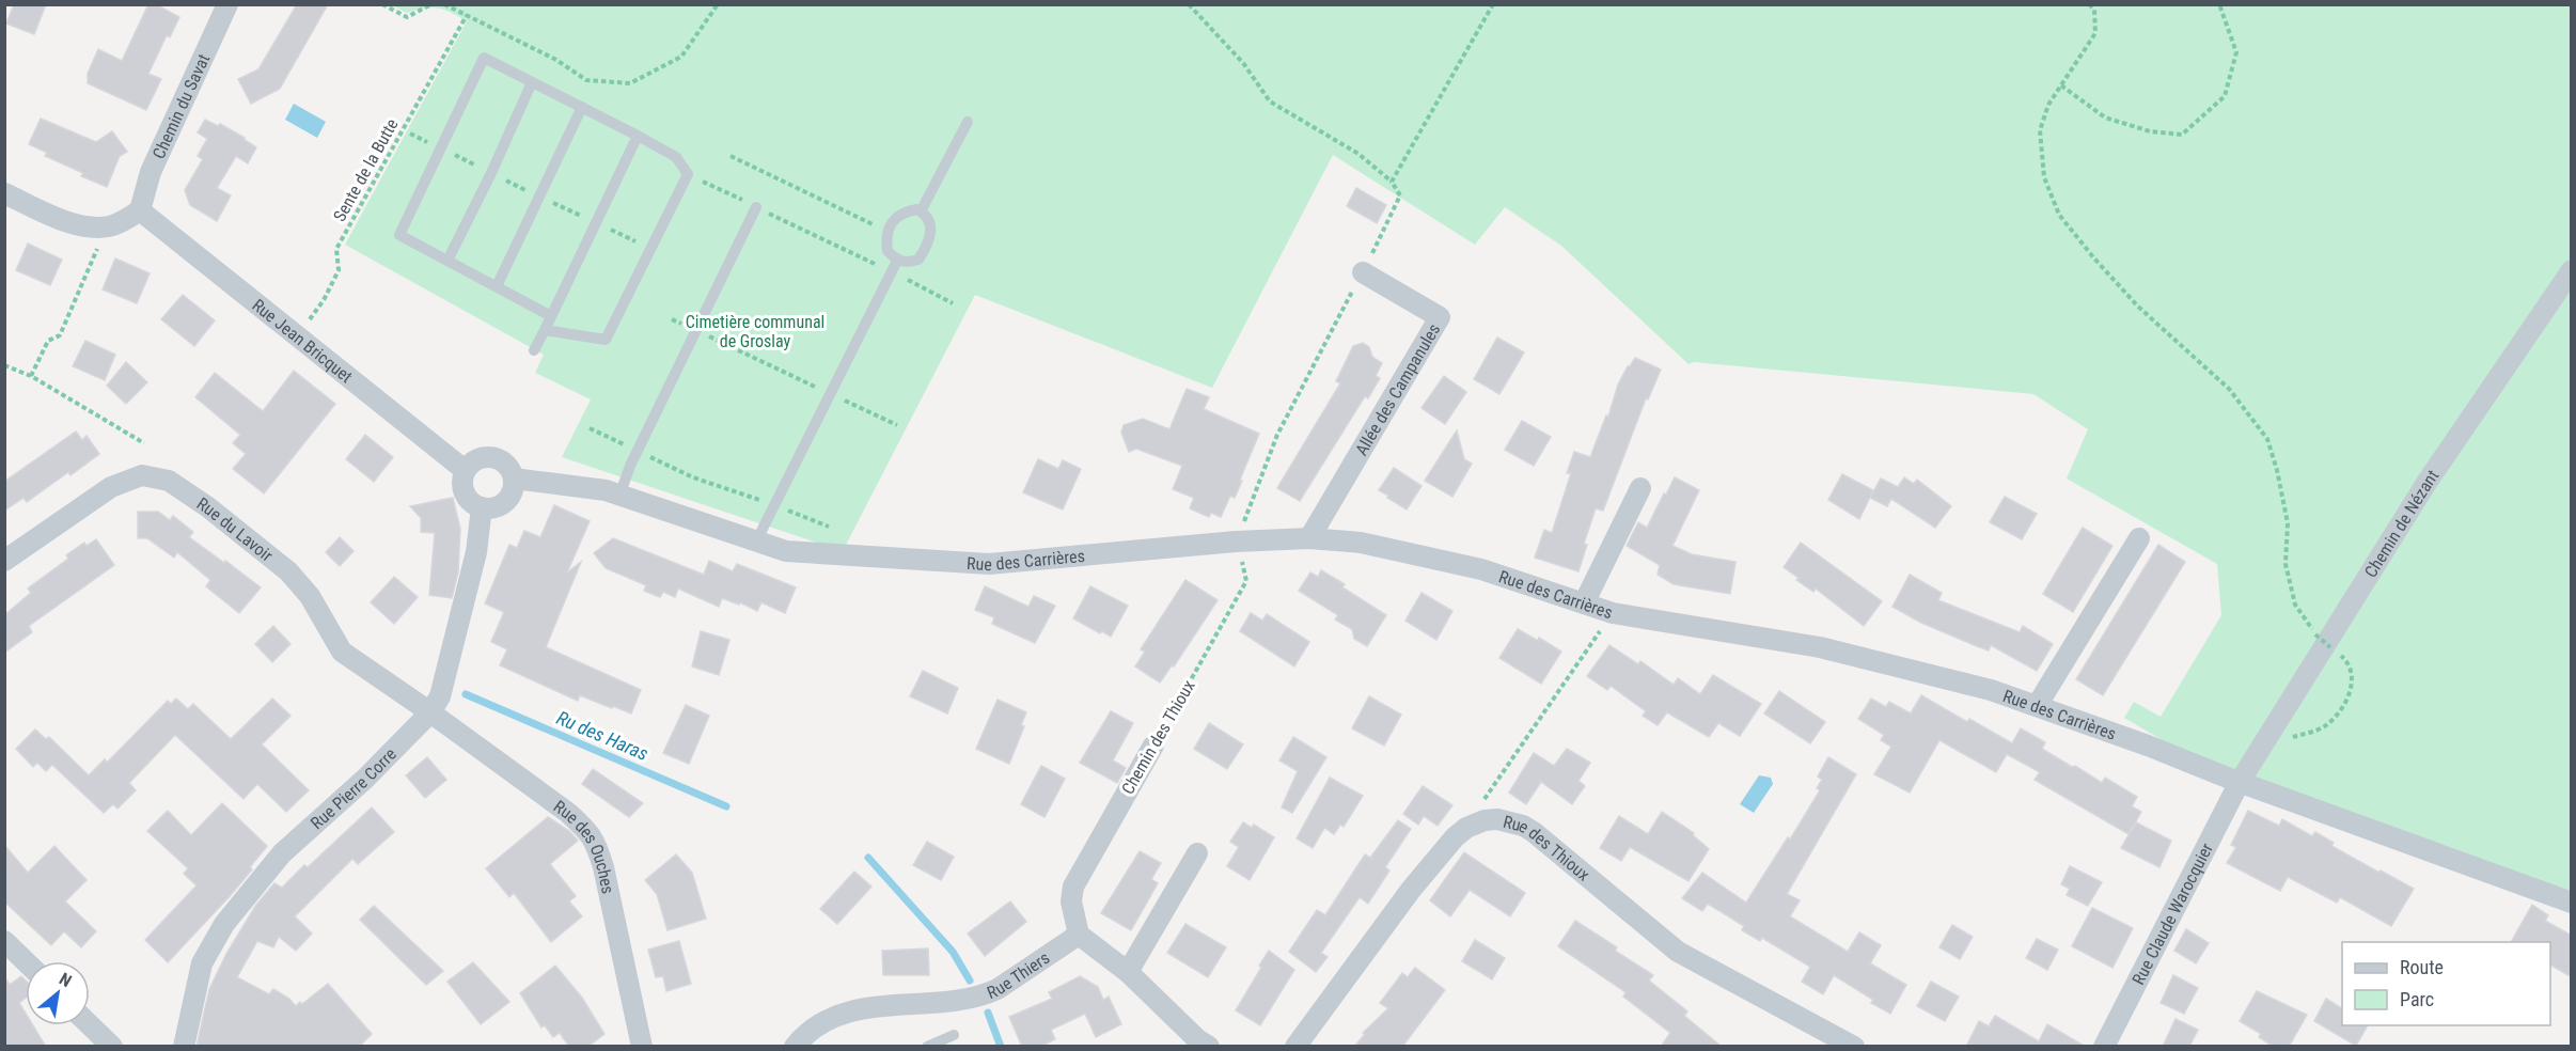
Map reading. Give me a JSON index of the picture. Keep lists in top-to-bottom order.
{
  "streets": {
    "street": [
      "Chemin du Savat",
      "Rue Jean Bricquet",
      "Allée des Campanules",
      "Chemin de Nézant",
      "Rue du Lavoir",
      "Rue des Carrières",
      "Chemin des Thioux",
      "Rue Pierre Corre",
      "Rue des Ouches",
      "Rue des Thioux",
      "Rue Claude Warocquier",
      "Rue Thiers"
    ],
    "path": ["Sente de la Butte"]
  },
  "crossings": [
    ["Chemin du Savat", "Rue Jean Bricquet"],
    ["Sente de la Butte", "Rue Jean Bricquet"],
    ["Rue Jean Bricquet", "Rue des Carrières"],
    ["Rue Jean Bricquet", "Rue Pierre Corre"],
    ["Allée des Campanules", "Rue des Carrières"],
    ["Chemin de Nézant", "Rue des Carrières"],
    ["Chemin de Nézant", "Rue Claude Warocquier"],
    ["Rue du Lavoir", "Rue Pierre Corre"],
    ["Rue du Lavoir", "Rue des Ouches"],
    ["Rue des Carrières", "Chemin des Thioux"],
    ["Rue des Carrières", "Rue Pierre Corre"],
    ["Rue des Carrières", "Rue Claude Warocquier"],
    ["Chemin des Thioux", "Rue Thiers"],
    ["Rue Pierre Corre", "Rue des Ouches"]
  ],
  "water": ["Ru des Haras"],
  "parks": ["Cimetière communal de Groslay"],
  "legend": ["Route", "Parc"],
  "north": "top right"
}
